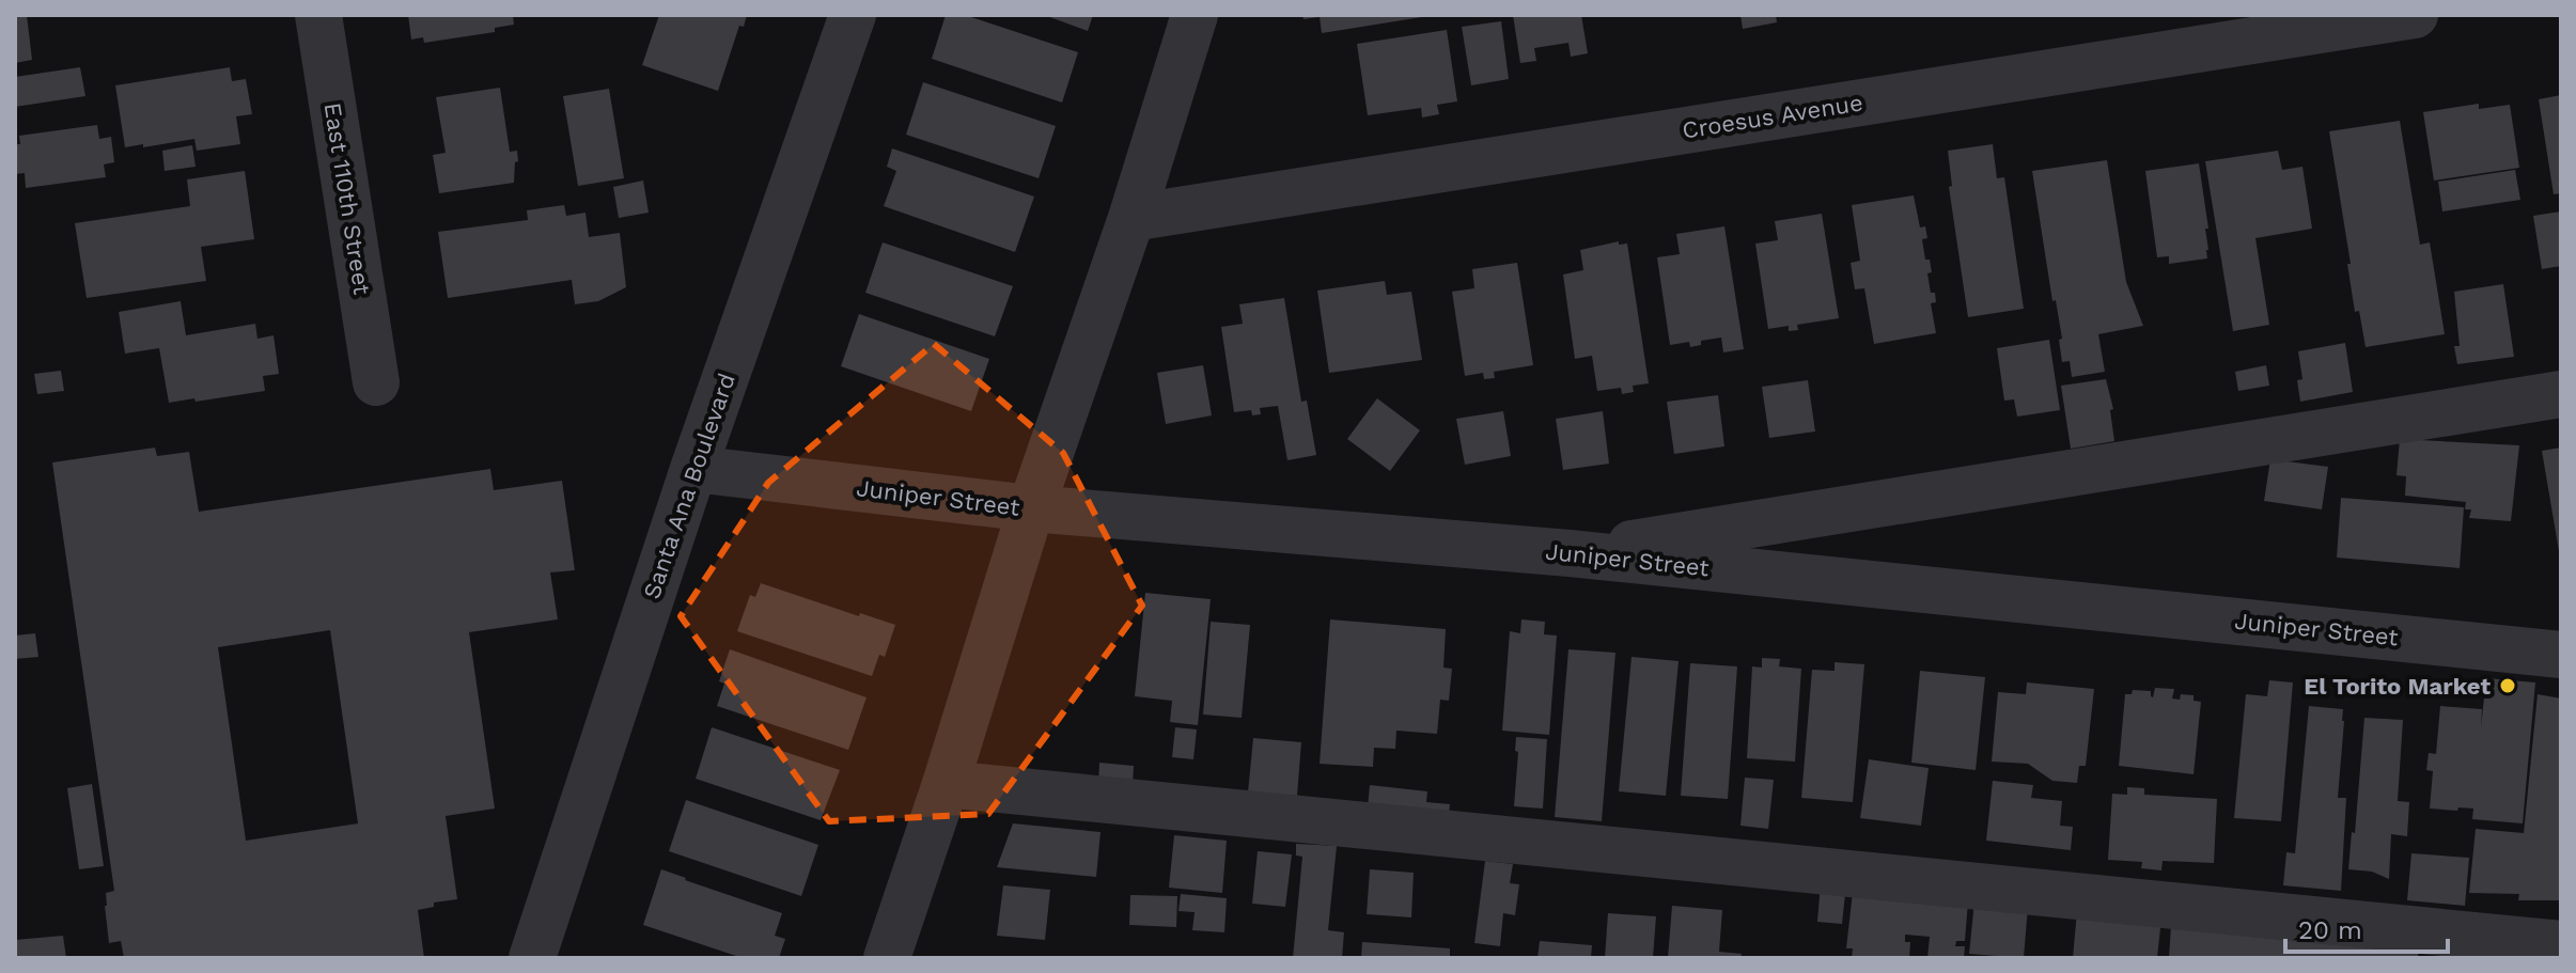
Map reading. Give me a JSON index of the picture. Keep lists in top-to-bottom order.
{
  "streets": {
    "street": [
      "Croesus Avenue",
      "East 110th Street",
      "Santa Ana Boulevard",
      "Juniper Street"
    ]
  },
  "crossings": [
    ["Santa Ana Boulevard", "Juniper Street"]
  ],
  "places": ["El Torito Market"],
  "scale_bar": "20 m"
}
